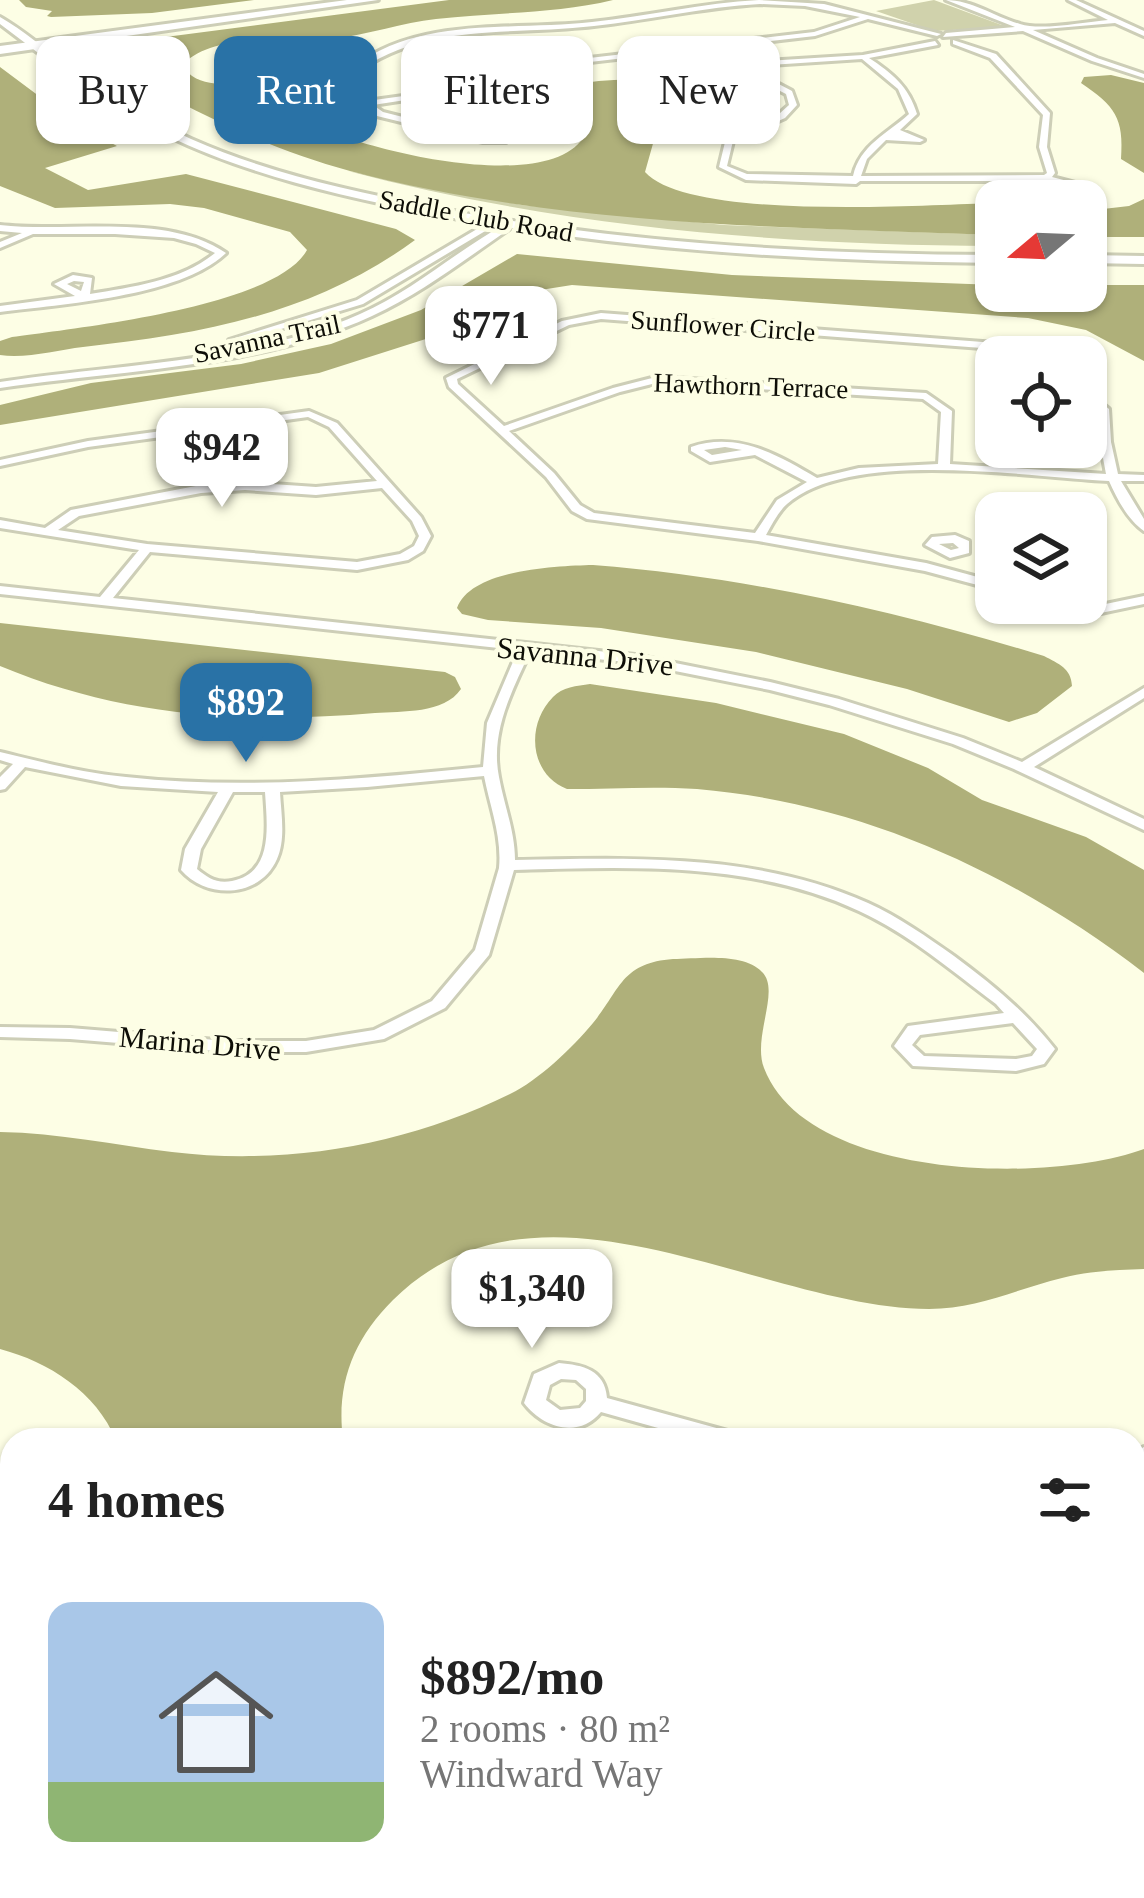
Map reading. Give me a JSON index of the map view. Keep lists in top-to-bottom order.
{
  "streets": {
    "street": [
      "Saddle Club Road",
      "Sunflower Circle",
      "Savanna Trail",
      "Hawthorn Terrace",
      "Savanna Drive",
      "Marina Drive"
    ]
  },
  "crossings": [
    ["Saddle Club Road", "Savanna Trail"],
    ["Sunflower Circle", "Hawthorn Terrace"],
    ["Savanna Drive", "Marina Drive"]
  ],
  "north": "left",
  "page": {
    "chip": [
      "Buy",
      "Rent",
      "Filters",
      "New"
    ],
    "price": [
      "$771",
      "$942",
      "$892",
      "$1,340"
    ],
    "heading": "4 homes",
    "list": [
      {
        "name": "$892/mo",
        "note": "2 rooms · 80 m² · Windward Way"
      }
    ]
  }
}
